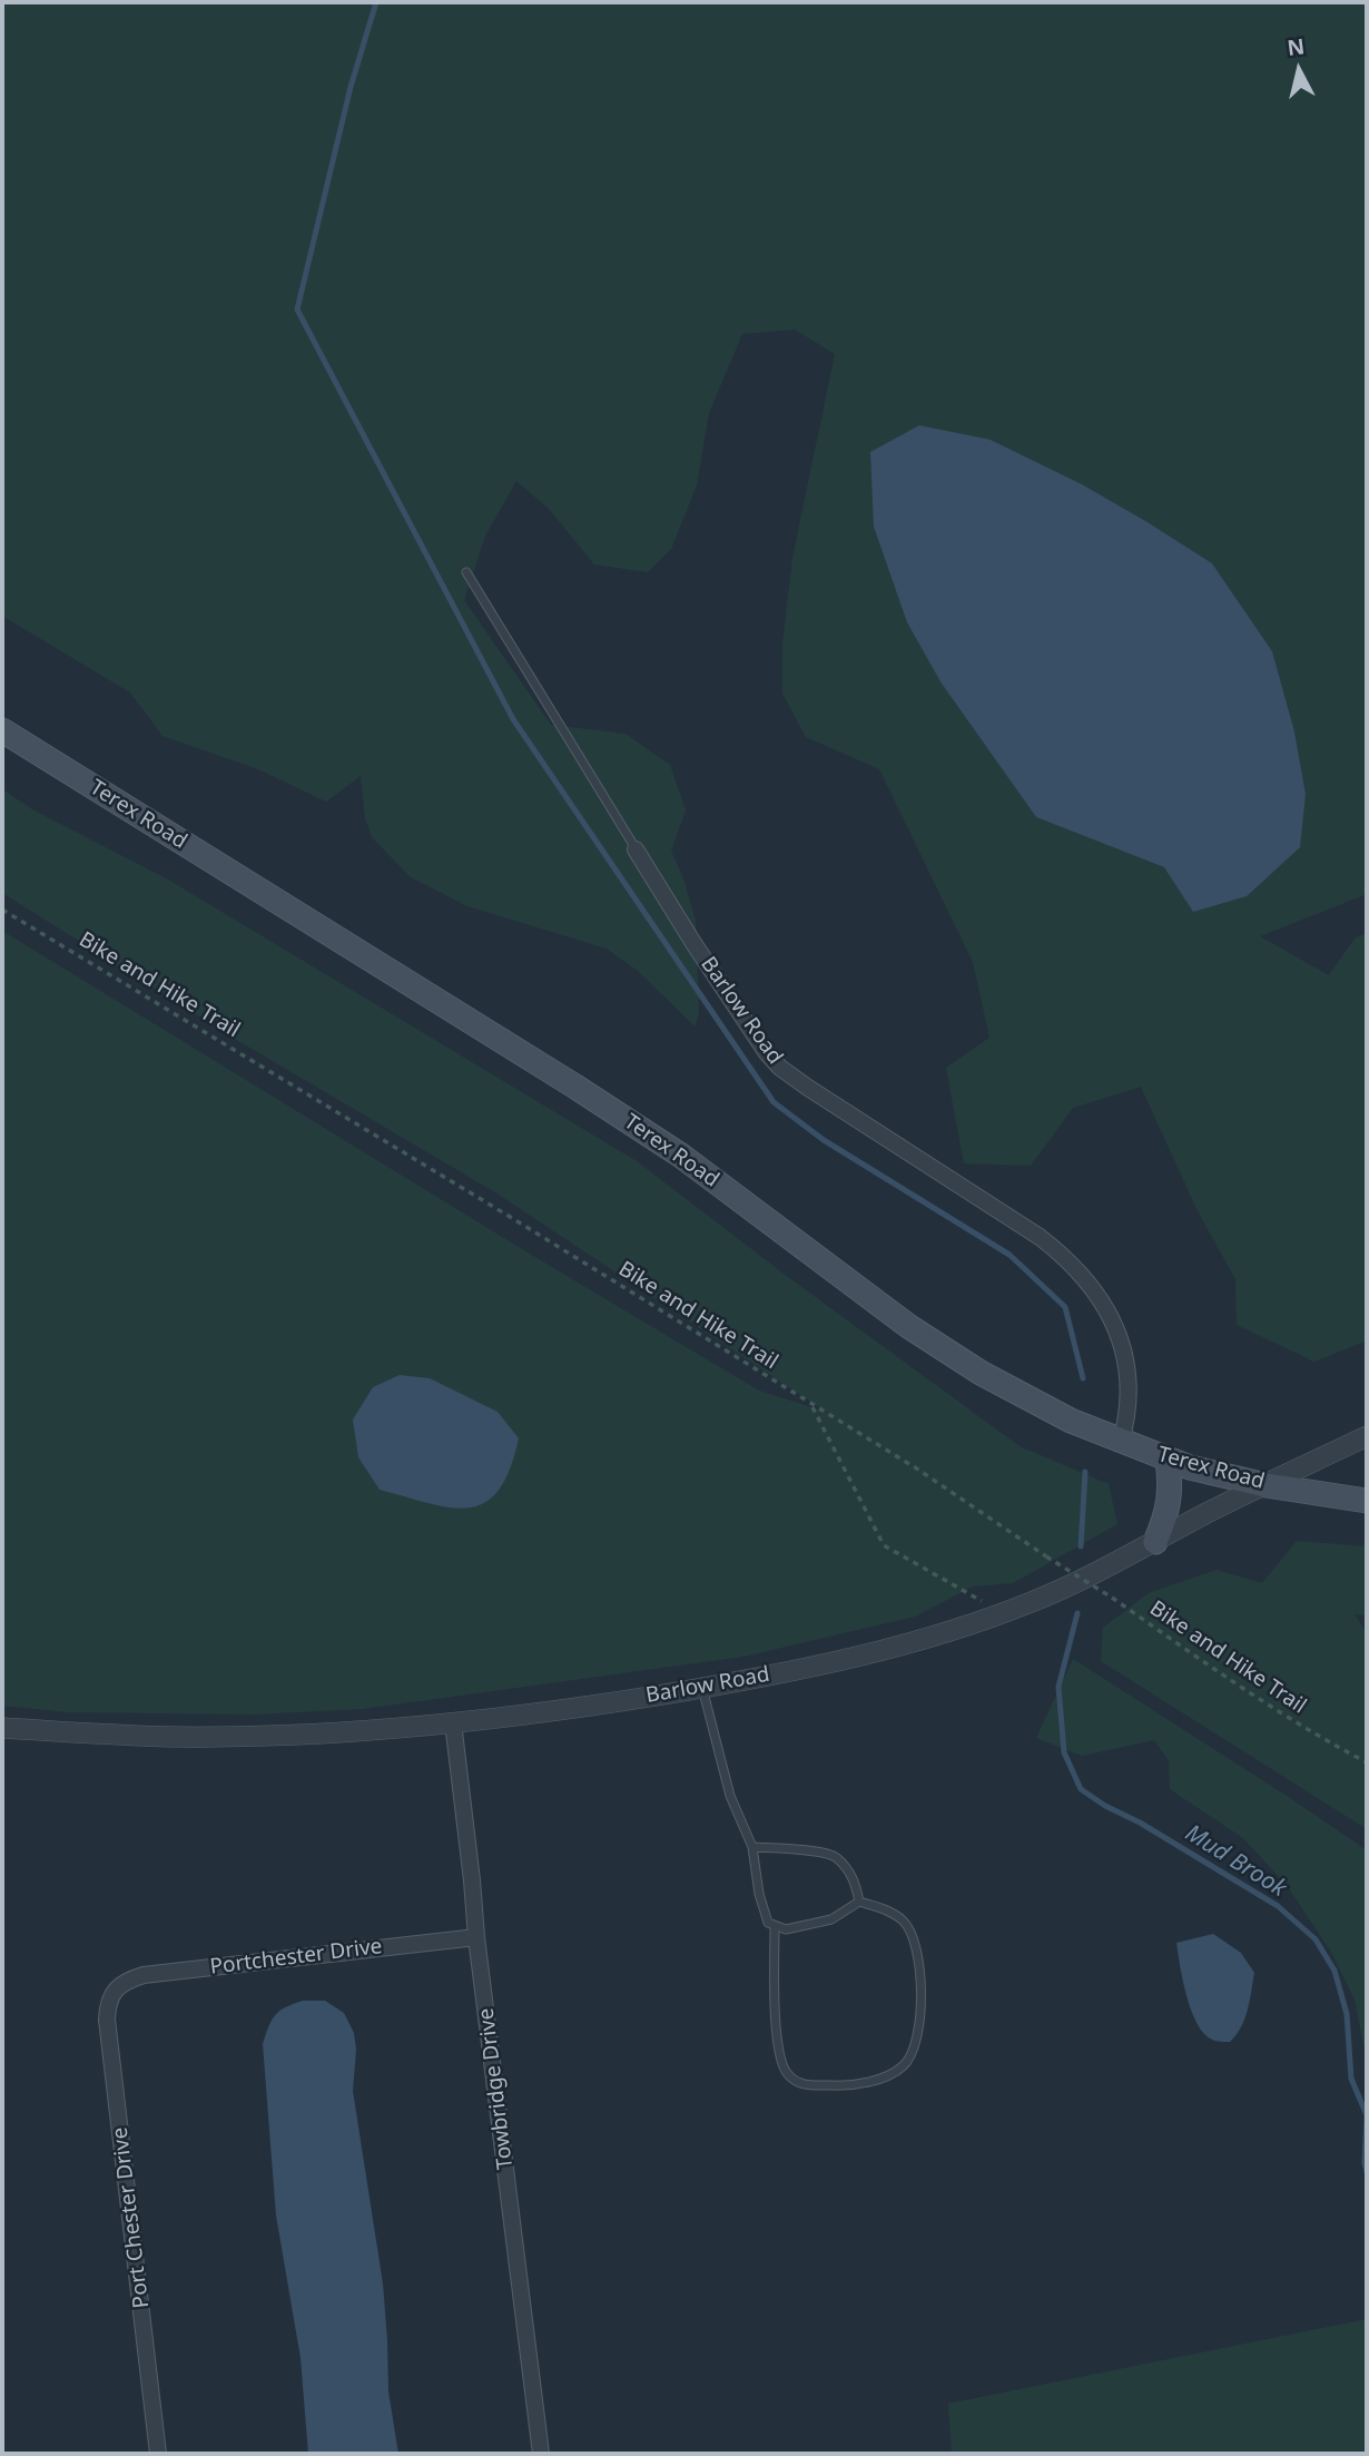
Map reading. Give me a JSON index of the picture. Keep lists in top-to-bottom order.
{
  "streets": {
    "main road": ["Terex Road"],
    "street": [
      "Barlow Road",
      "Portchester Drive",
      "Towbridge Drive",
      "Port Chester Drive"
    ],
    "path": ["Bike and Hike Trail"]
  },
  "crossings": [
    ["Terex Road", "Barlow Road"],
    ["Barlow Road", "Towbridge Drive"],
    ["Portchester Drive", "Towbridge Drive"],
    ["Portchester Drive", "Port Chester Drive"]
  ],
  "water": ["Mud Brook"],
  "north": "top"
}
